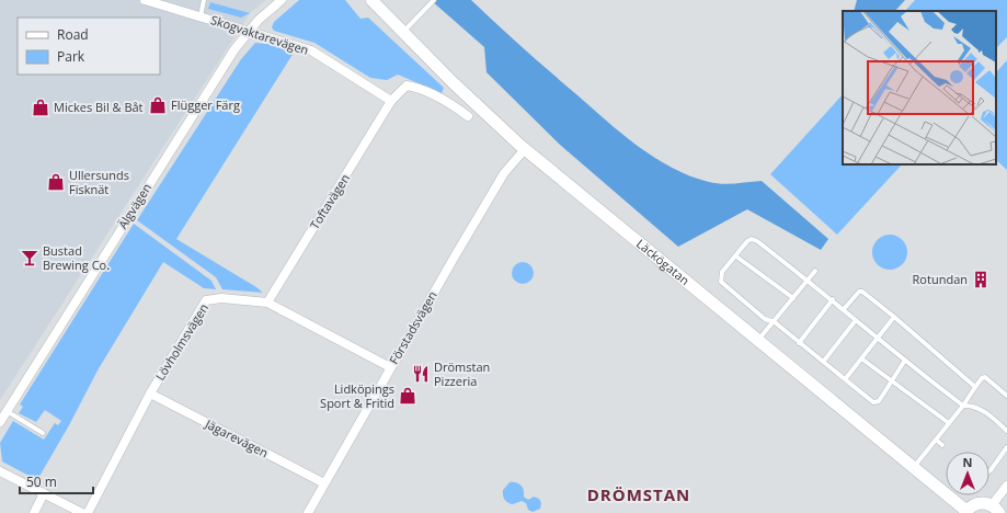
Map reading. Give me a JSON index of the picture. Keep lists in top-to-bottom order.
{
  "streets": {
    "main road": ["Läckögatan"],
    "street": [
      "Skogvaktarevägen",
      "Toftavägen",
      "Älgvägen",
      "Förstadsvägen",
      "Lövholmsvägen",
      "Jägarevägen"
    ]
  },
  "crossings": [
    ["Skogvaktarevägen", "Toftavägen"],
    ["Skogvaktarevägen", "Älgvägen"],
    ["Toftavägen", "Lövholmsvägen"],
    ["Läckögatan", "Förstadsvägen"],
    ["Förstadsvägen", "Lövholmsvägen"],
    ["Förstadsvägen", "Jägarevägen"],
    ["Lövholmsvägen", "Jägarevägen"]
  ],
  "districts": ["DRÖMSTAN"],
  "places": {
    "shop": [
      "Flügger Färg",
      "Mickes Bil & Båt",
      "Ullersunds Fisknät",
      "Lidköpings Sport & Fritid"
    ],
    "bar": ["Bustad Brewing Co."],
    "building": ["Rotundan"],
    "restaurant": ["Drömstan Pizzeria"]
  },
  "legend": ["Road", "Park"],
  "scale_bar": "50 m",
  "north": "top"
}
